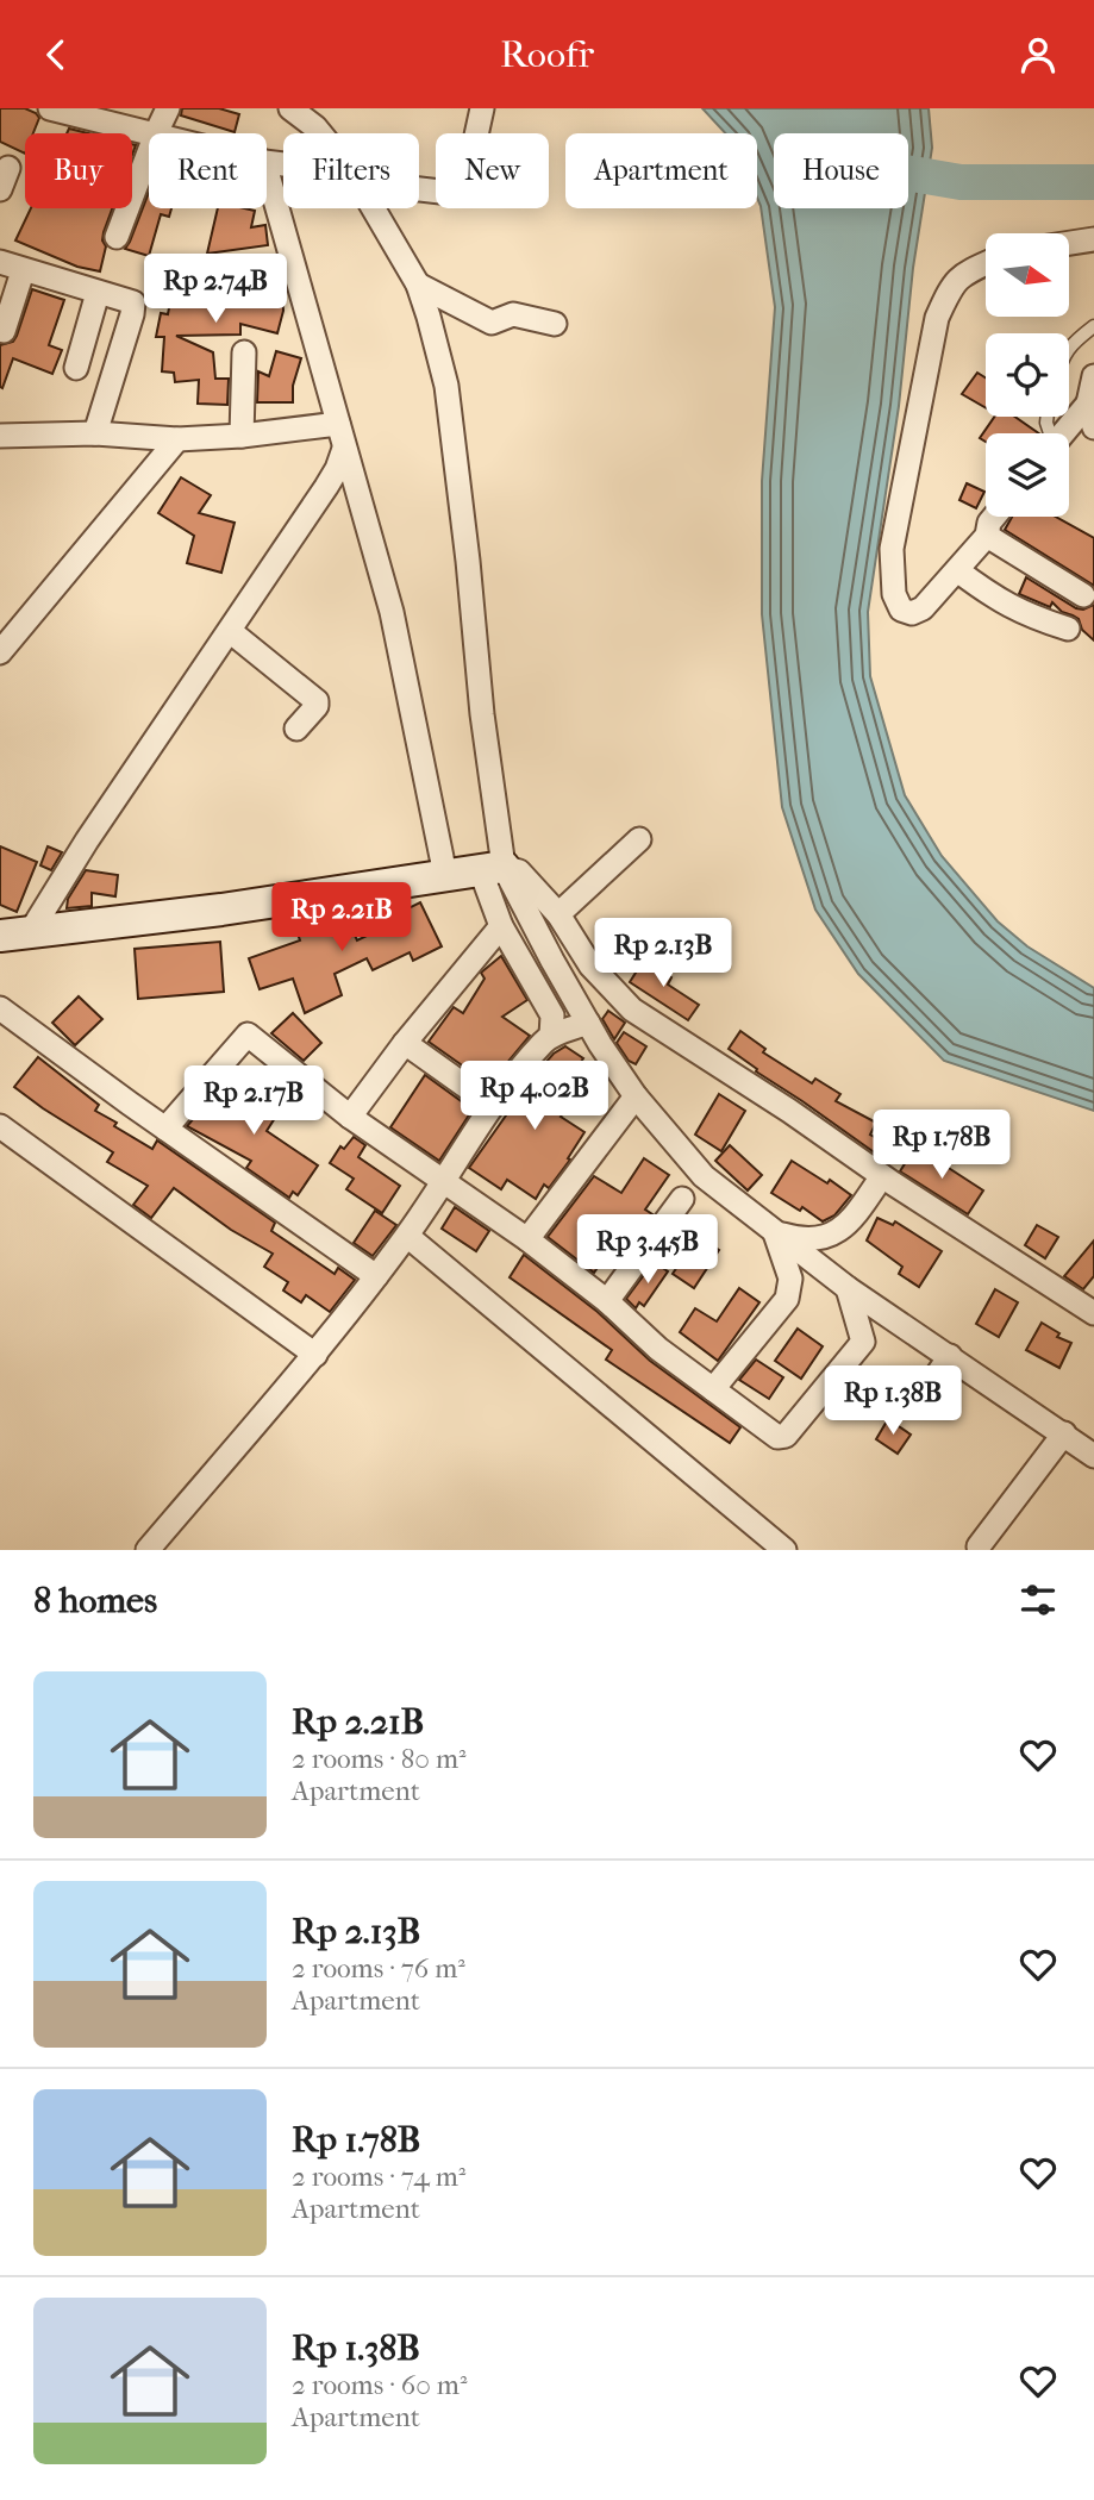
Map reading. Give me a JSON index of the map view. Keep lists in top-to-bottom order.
{
  "north": "right",
  "page": {
    "header": "Roofr",
    "chip": [
      "Buy",
      "Rent",
      "Filters",
      "New",
      "Apartment",
      "House"
    ],
    "price": [
      "Rp 2.74B",
      "Rp 2.21B",
      "Rp 2.13B",
      "Rp 4.02B",
      "Rp 2.17B",
      "Rp 1.78B",
      "Rp 3.45B",
      "Rp 1.38B"
    ],
    "heading": "8 homes",
    "list": [
      {
        "name": "Rp 2.21B",
        "note": "2 rooms · 80 m² · Apartment"
      },
      {
        "name": "Rp 2.13B",
        "note": "2 rooms · 76 m² · Apartment"
      },
      {
        "name": "Rp 1.78B",
        "note": "2 rooms · 74 m² · Apartment"
      },
      {
        "name": "Rp 1.38B",
        "note": "2 rooms · 60 m² · Apartment"
      }
    ]
  }
}
